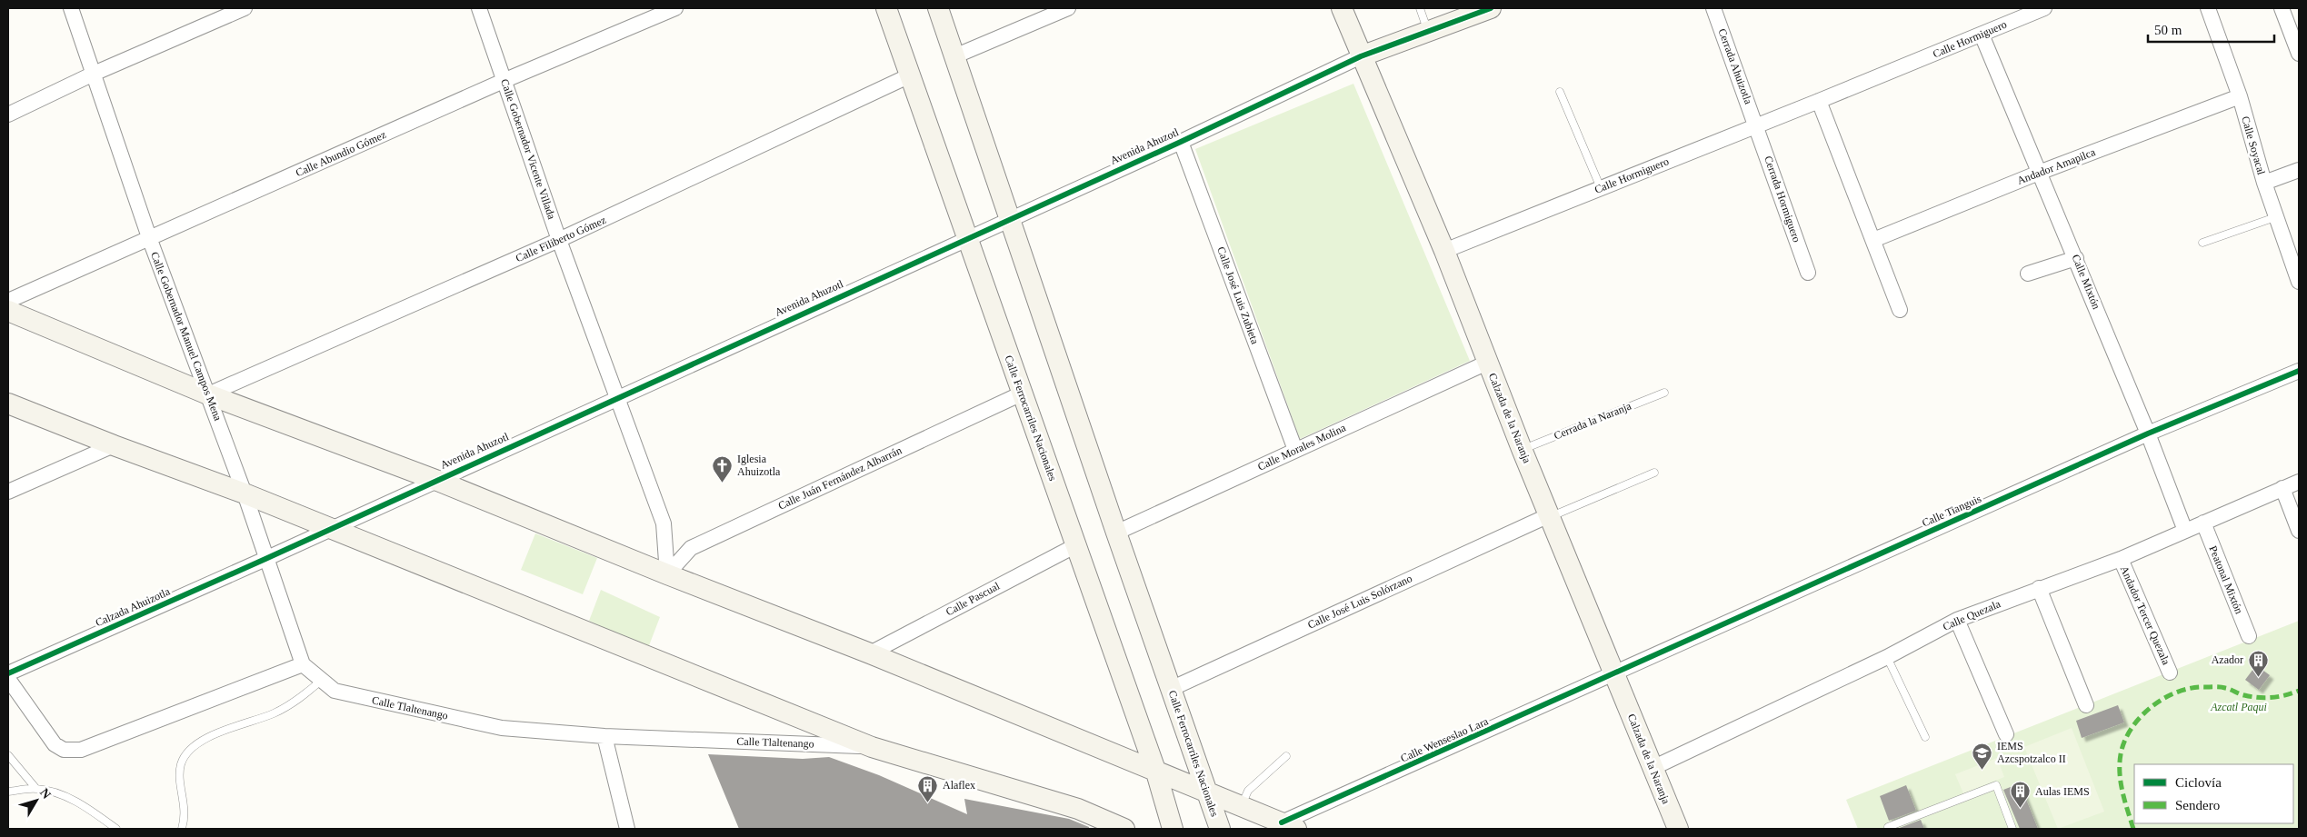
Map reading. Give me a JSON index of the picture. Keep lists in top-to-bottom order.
{
  "streets": {
    "main road": ["Calle Ferrocarriles Nacionales", "Calzada de la Naranja"],
    "street": [
      "Calle Hormiguero",
      "Cerrada Ahuizotla",
      "Calle Soyacal",
      "Avenida Ahuzotl",
      "Calle Gobernador Vicente Villada",
      "Calle Abundio Gómez",
      "Andador Amapilca",
      "Cerrada Hormiguero",
      "Calle Filiberto Gómez",
      "Calle Mixtón",
      "Calle José Luis Zubieta",
      "Calle Gobernador Manuel Campos Mena",
      "Calle Morales Molina",
      "Calle Juán Fernández Albarrán",
      "Calle Tianguis",
      "Peatonal Mixtón",
      "Calle Pascual",
      "Calle José Luis Solórzano",
      "Calzada Ahuizotla",
      "Calle Quezala",
      "Andador Tercer Quezala",
      "Calle Tlaltenango",
      "Calle Wenseslao Lara"
    ],
    "lane": ["Cerrada la Naranja"]
  },
  "crossings": [
    ["Calle Hormiguero", "Cerrada Ahuizotla"],
    ["Calle Hormiguero", "Cerrada Hormiguero"],
    ["Calle Hormiguero", "Calle Mixtón"],
    ["Calle Hormiguero", "Calzada de la Naranja"],
    ["Cerrada Ahuizotla", "Cerrada Hormiguero"],
    ["Calle Soyacal", "Andador Amapilca"],
    ["Avenida Ahuzotl", "Calle Gobernador Vicente Villada"],
    ["Avenida Ahuzotl", "Calle José Luis Zubieta"],
    ["Avenida Ahuzotl", "Calle Gobernador Manuel Campos Mena"],
    ["Avenida Ahuzotl", "Calle Ferrocarriles Nacionales"],
    ["Avenida Ahuzotl", "Calzada de la Naranja"],
    ["Avenida Ahuzotl", "Calzada Ahuizotla"],
    ["Calle Gobernador Vicente Villada", "Calle Abundio Gómez"],
    ["Calle Gobernador Vicente Villada", "Calle Filiberto Gómez"],
    ["Calle Gobernador Vicente Villada", "Calle Juán Fernández Albarrán"],
    ["Calle Abundio Gómez", "Calle Gobernador Manuel Campos Mena"],
    ["Andador Amapilca", "Calle Mixtón"],
    ["Calle Filiberto Gómez", "Calle Gobernador Manuel Campos Mena"],
    ["Calle Filiberto Gómez", "Calle Ferrocarriles Nacionales"],
    ["Calle Mixtón", "Calle Tianguis"],
    ["Calle Mixtón", "Calle Quezala"],
    ["Calle José Luis Zubieta", "Calle Morales Molina"],
    ["Calle Gobernador Manuel Campos Mena", "Calzada Ahuizotla"],
    ["Calle Gobernador Manuel Campos Mena", "Calle Tlaltenango"],
    ["Calle Ferrocarriles Nacionales", "Calle Morales Molina"],
    ["Calle Ferrocarriles Nacionales", "Calle Juán Fernández Albarrán"],
    ["Calle Ferrocarriles Nacionales", "Calle Pascual"],
    ["Calle Ferrocarriles Nacionales", "Calle José Luis Solórzano"],
    ["Calzada de la Naranja", "Cerrada la Naranja"],
    ["Calzada de la Naranja", "Calle Morales Molina"],
    ["Calzada de la Naranja", "Calle Tianguis"],
    ["Calzada de la Naranja", "Calle José Luis Solórzano"],
    ["Calzada de la Naranja", "Calle Quezala"],
    ["Calzada de la Naranja", "Calle Wenseslao Lara"],
    ["Calle Tianguis", "Calle Wenseslao Lara"],
    ["Peatonal Mixtón", "Calle Quezala"],
    ["Calle Quezala", "Andador Tercer Quezala"]
  ],
  "parks": ["Azcatl Paqui"],
  "places": {
    "church": ["Iglesia Ahuizotla"],
    "building": ["Azador", "Alaflex", "Aulas IEMS"],
    "school or university": ["IEMS Azcspotzalco II"]
  },
  "legend": ["Ciclovía", "Sendero"],
  "scale_bar": "50 m",
  "north": "top right"
}
